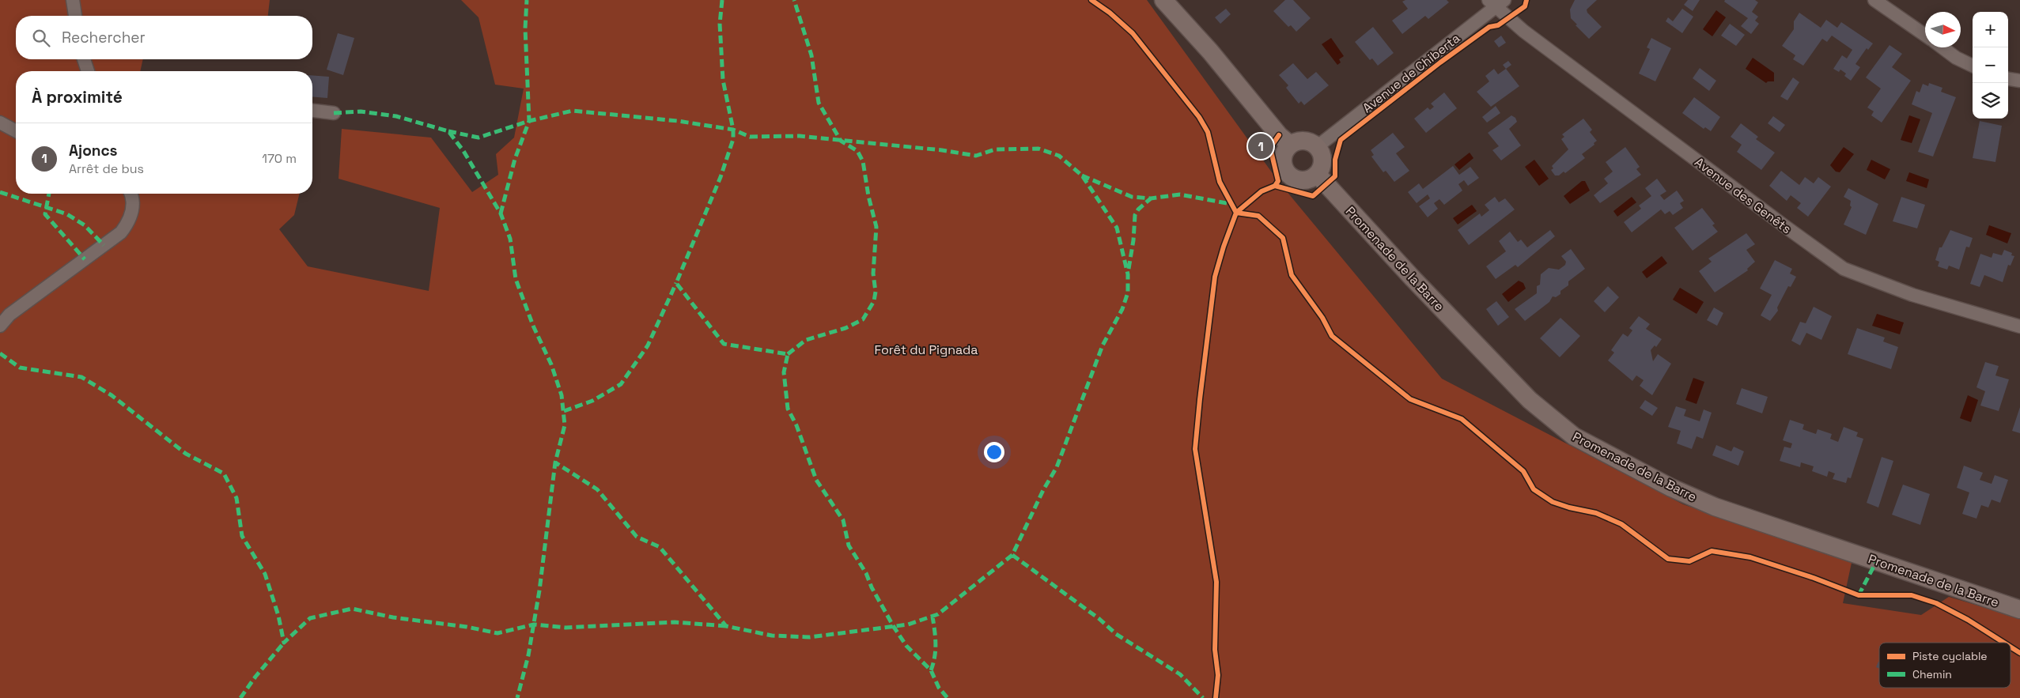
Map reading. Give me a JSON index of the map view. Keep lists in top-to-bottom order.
{
  "streets": {
    "main road": ["Promenade de la Barre"],
    "street": ["Avenue de Chiberta", "Avenue des Genêts"]
  },
  "crossings": [
    ["Avenue de Chiberta", "Avenue des Genêts"],
    ["Avenue de Chiberta", "Promenade de la Barre"]
  ],
  "parks": ["Forêt du Pignada"],
  "legend": ["Piste cyclable", "Chemin"],
  "north": "right",
  "page": {
    "map_buttons": ["+", "−"],
    "search": "Rechercher",
    "heading": "À proximité",
    "list": [
      {
        "mark": "1",
        "name": "Ajoncs",
        "note": "Arrêt de bus",
        "value": "170 m"
      }
    ],
    "pins": "1"
  }
}
